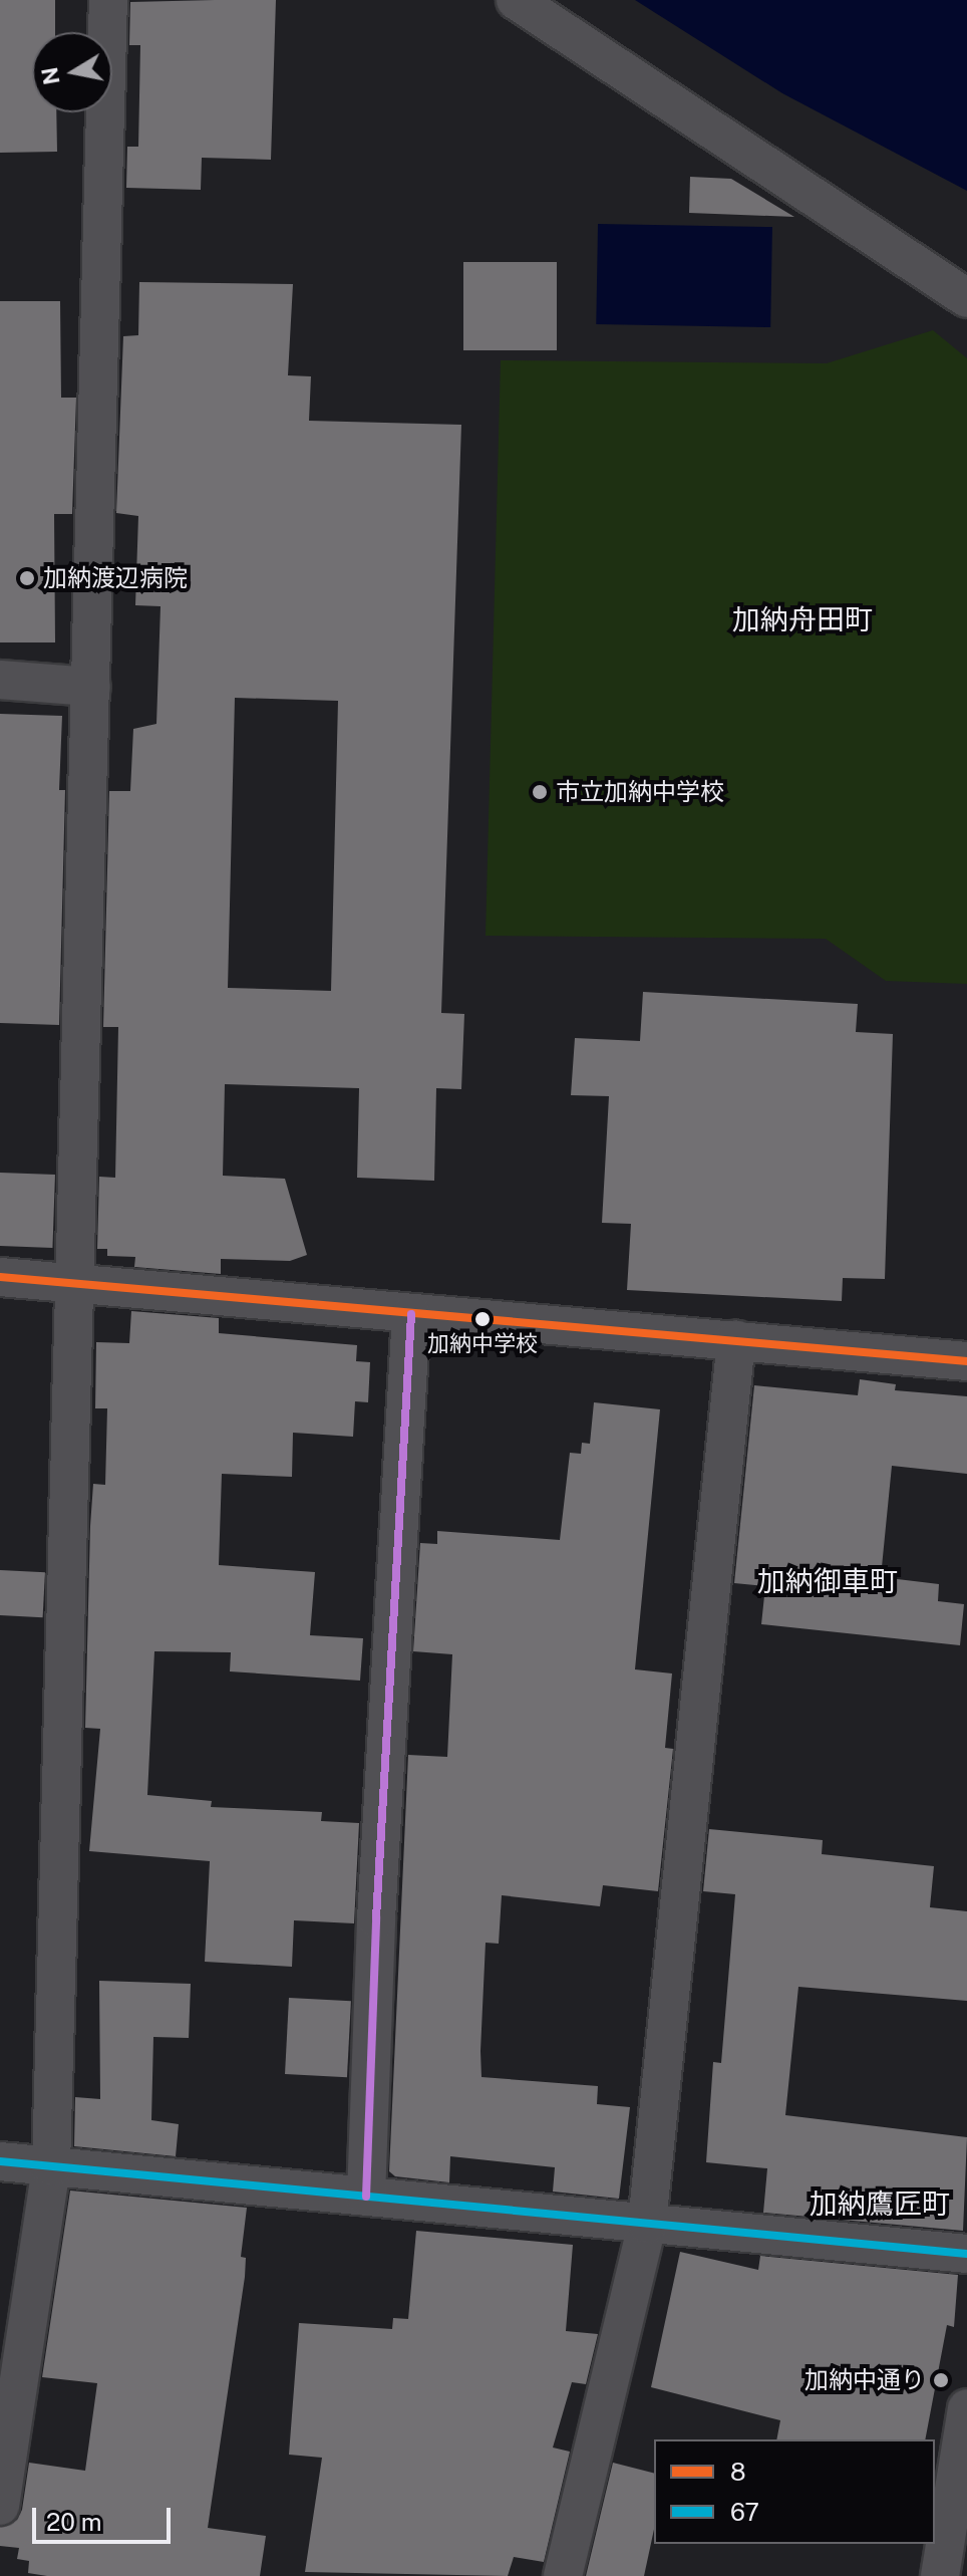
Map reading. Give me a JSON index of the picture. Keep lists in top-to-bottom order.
{
  "districts": ["加納舟田町", "加納御車町", "加納鷹匠町"],
  "places": [
    "加納渡辺病院",
    "市立加納中学校",
    "加納中学校",
    "加納中通り"
  ],
  "lines": ["transit line 8", "transit line 67"],
  "legend": ["8", "67"],
  "scale_bar": "20 m",
  "north": "left"
}
